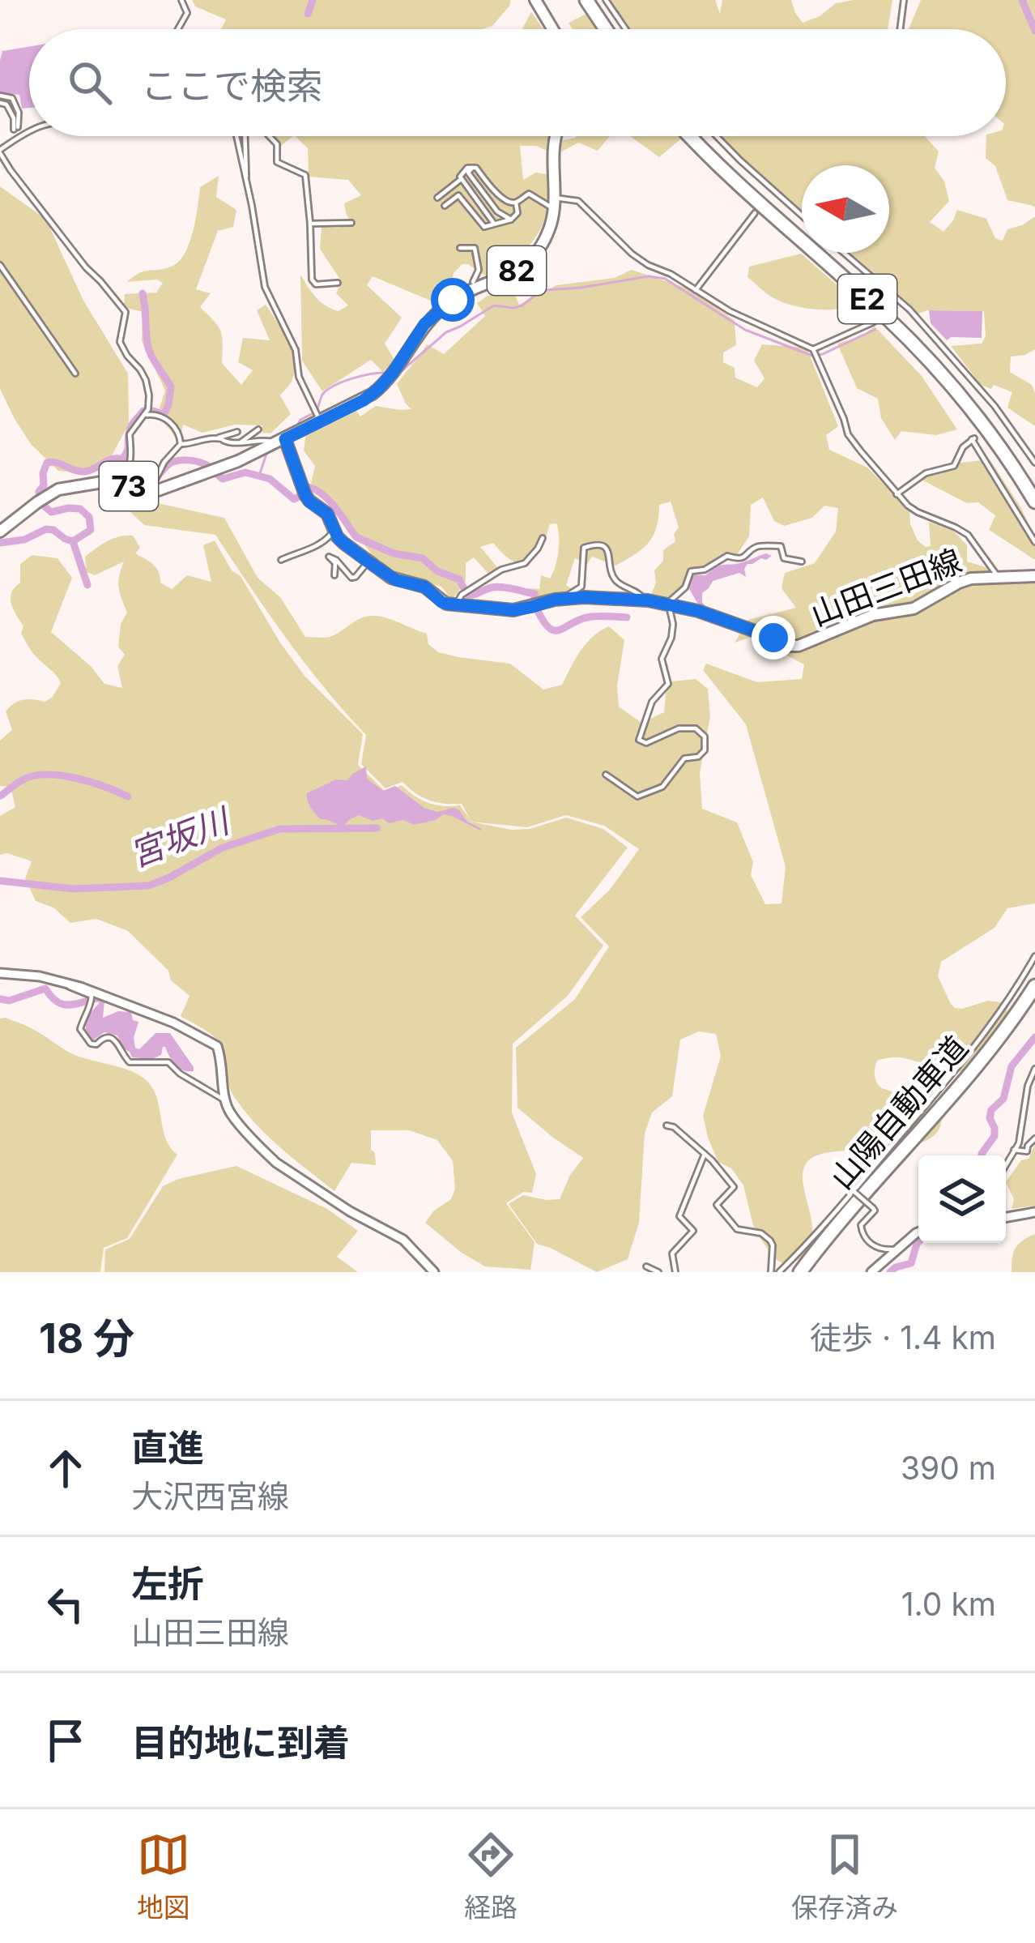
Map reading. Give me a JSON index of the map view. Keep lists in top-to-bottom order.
{
  "streets": {
    "highway": ["E2", "山陽自動車道"],
    "main road": ["82", "73", "山田三田線"]
  },
  "crossings": [
    ["82", "73"],
    ["82", "山田三田線"],
    ["73", "山田三田線"]
  ],
  "water": ["宮坂川"],
  "north": "left",
  "page": {
    "search": "ここで検索",
    "heading": ["18 分", "徒歩 · 1.4 km"],
    "list": [
      ["直進", "大沢西宮線", "390 m"],
      ["左折", "山田三田線", "1.0 km"],
      "目的地に到着"
    ],
    "nav": ["地図", "経路", "保存済み"]
  }
}
